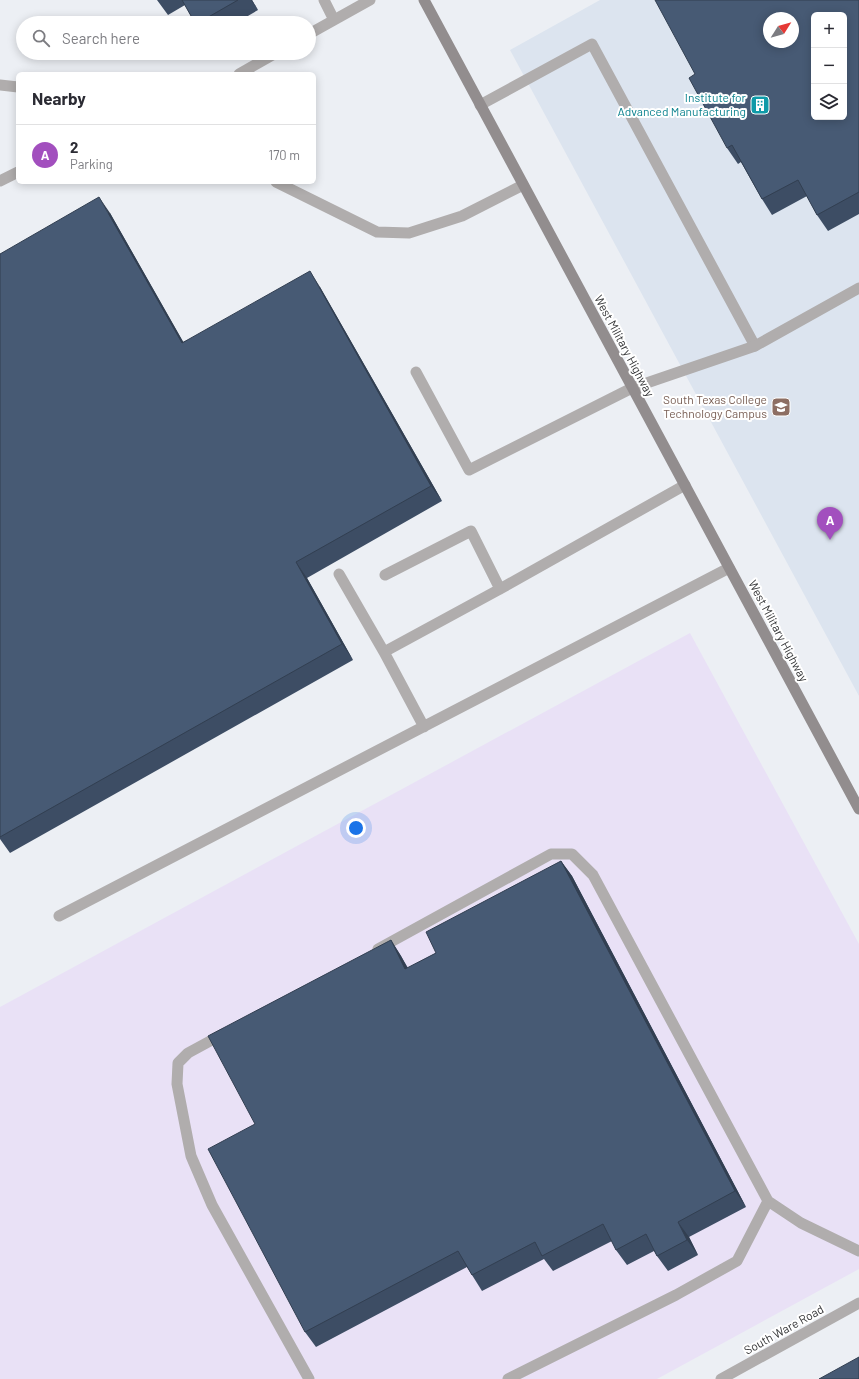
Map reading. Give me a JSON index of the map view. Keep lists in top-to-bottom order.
{
  "streets": {
    "main road": ["West Military Highway"],
    "street": ["South Ware Road"]
  },
  "places": {
    "building": ["Institute for Advanced Manufacturing"],
    "school or university": ["South Texas College Technology Campus"]
  },
  "north": "top right",
  "page": {
    "map_buttons": ["+", "−"],
    "search": "Search here",
    "heading": "Nearby",
    "list": [
      {
        "mark": "A",
        "name": "2",
        "note": "Parking",
        "value": "170 m"
      }
    ],
    "pins": "A"
  }
}
